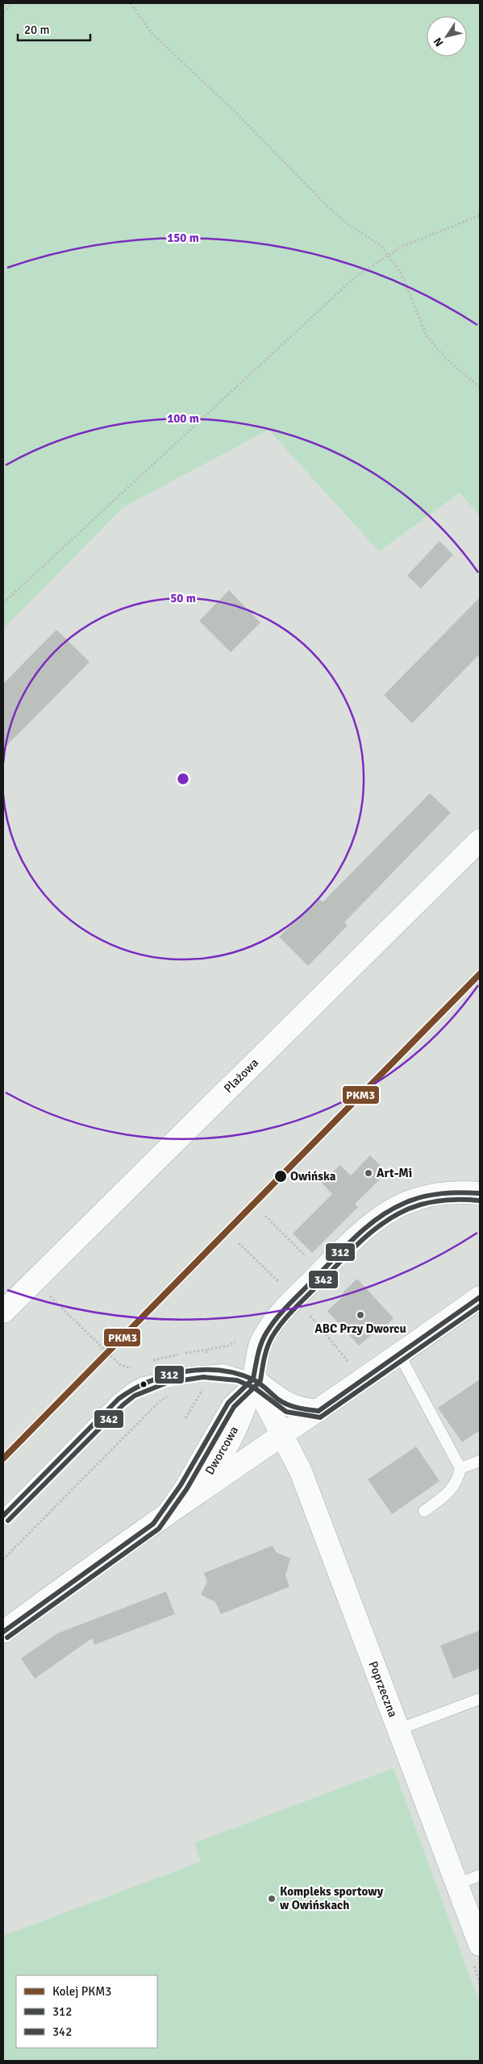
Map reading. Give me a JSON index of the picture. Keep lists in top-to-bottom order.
{
  "streets": {
    "street": ["Plażowa", "Dworcowa", "Poprzeczna"]
  },
  "crossings": [
    ["Dworcowa", "Poprzeczna"]
  ],
  "places": [
    "Art-Mi",
    "Owińska",
    "ABC Przy Dworcu",
    "Kompleks sportowy w Owińskach"
  ],
  "lines": ["rail line PKM3", "transit line 312", "transit line 342"],
  "legend": ["Kolej PKM3", "312", "342"],
  "scale_bar": "20 m",
  "north": "bottom left",
  "rings": ["150 m", "100 m", "50 m"]
}
